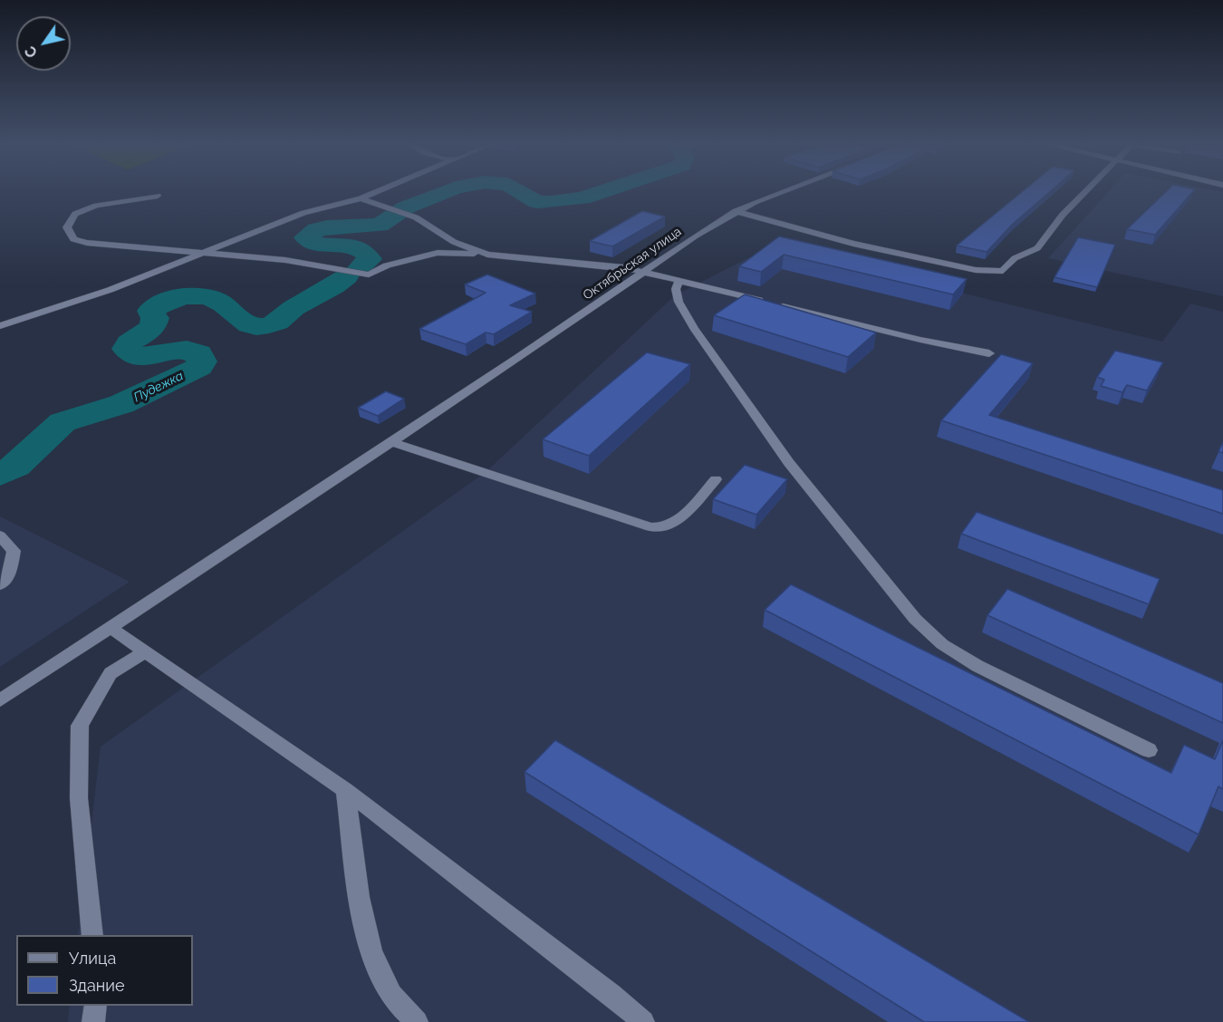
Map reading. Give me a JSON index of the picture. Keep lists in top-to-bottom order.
{
  "streets": {
    "street": ["Октябрьская улица"]
  },
  "water": ["Пудежка"],
  "legend": ["Улица", "Здание"],
  "north": "bottom left"
}
